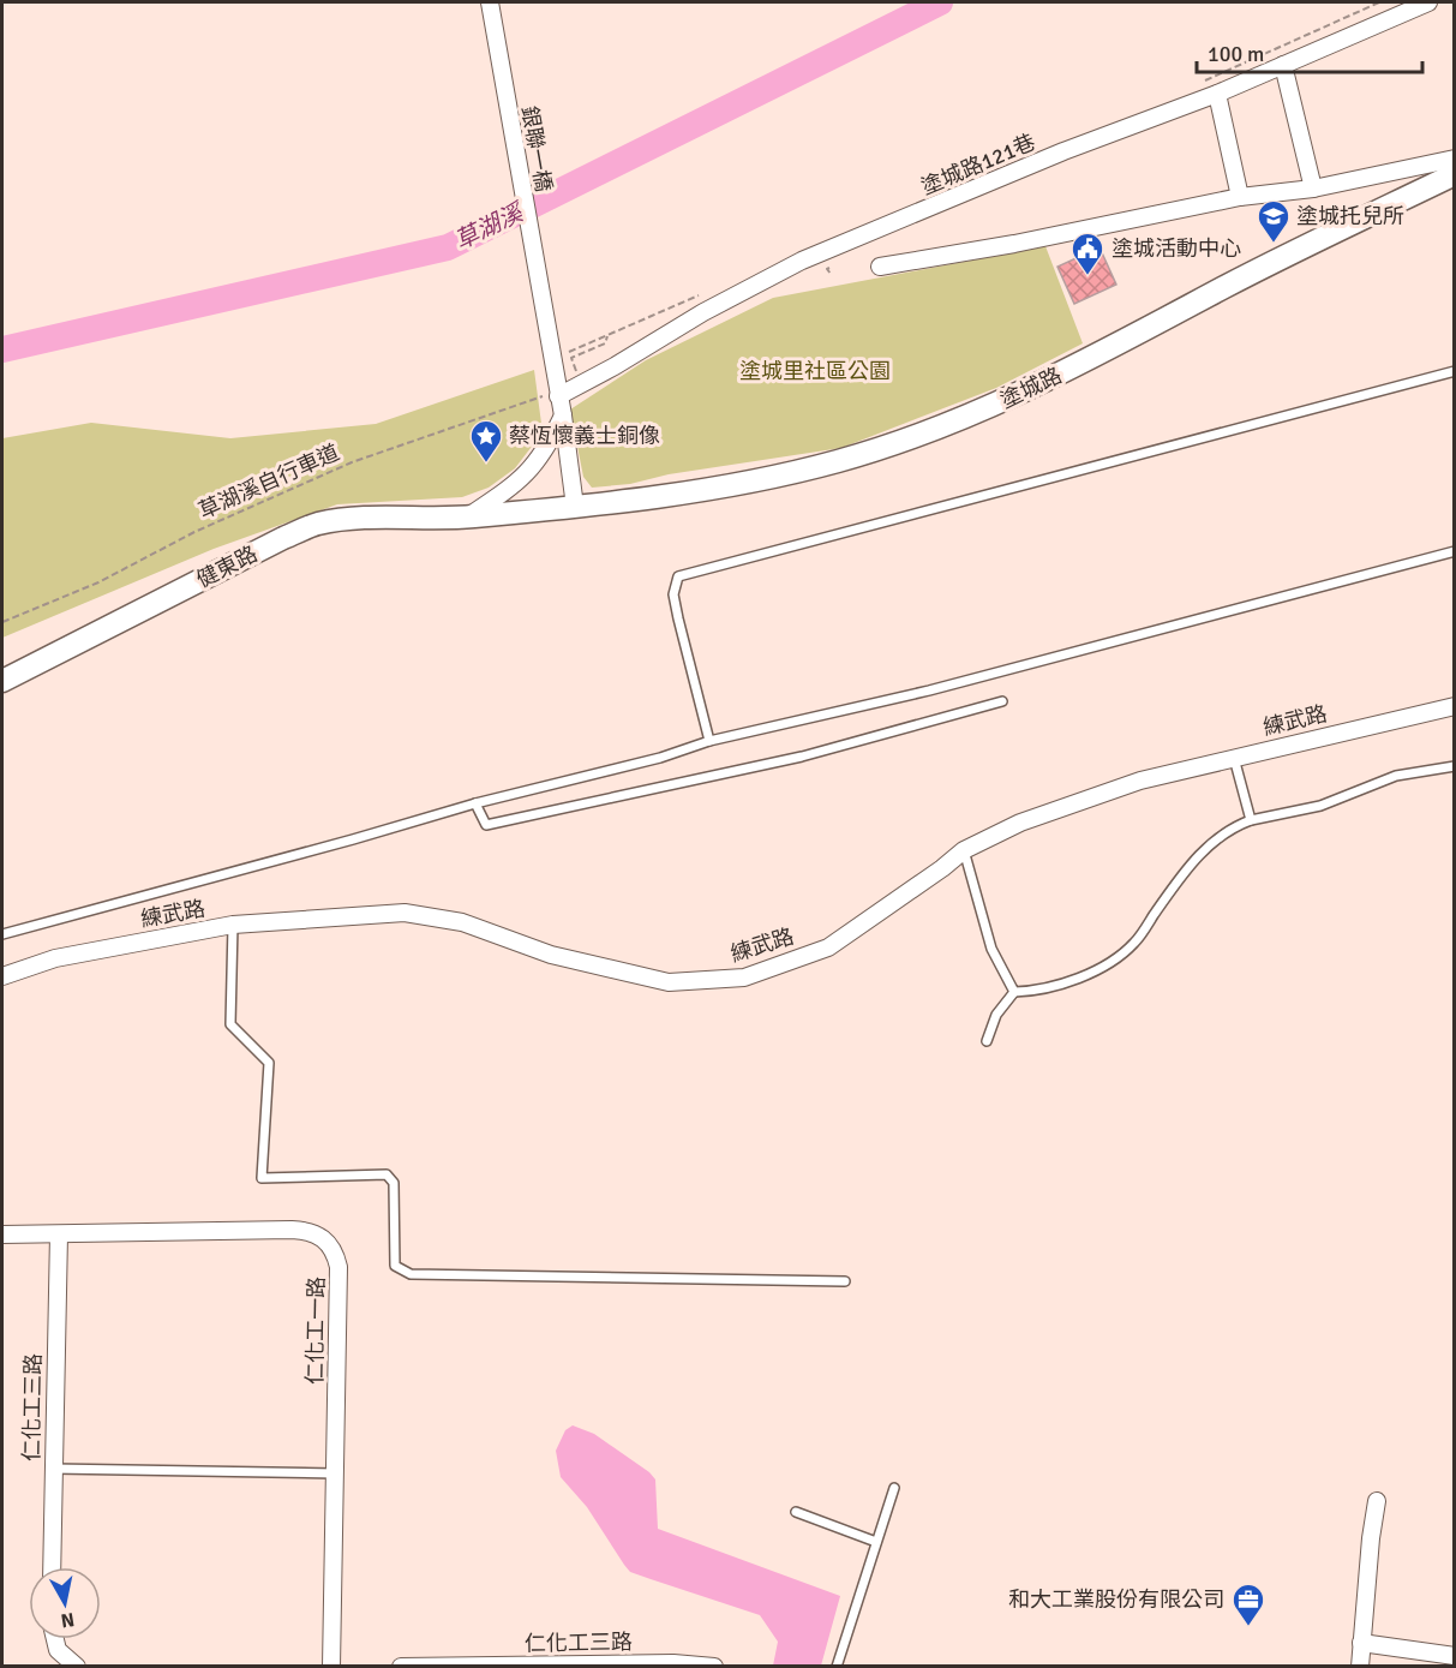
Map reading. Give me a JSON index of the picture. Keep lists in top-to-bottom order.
{
  "streets": {
    "street": [
      "銀聯一橋",
      "塗城路121巷",
      "塗城路",
      "健東路",
      "練武路",
      "仁化工一路",
      "仁化工三路"
    ],
    "path": ["草湖溪自行車道"]
  },
  "crossings": [
    ["銀聯一橋", "塗城路121巷"],
    ["銀聯一橋", "草湖溪自行車道"],
    ["塗城路121巷", "草湖溪自行車道"],
    ["塗城路", "健東路"],
    ["仁化工一路", "仁化工三路"]
  ],
  "water": ["草湖溪"],
  "parks": ["塗城里社區公園"],
  "places": {
    "school or university": ["塗城托兒所"],
    "public building": ["塗城活動中心"],
    "place": ["蔡恆懷義士銅像"],
    "office": ["和大工業股份有限公司"]
  },
  "scale_bar": "100 m",
  "north": "bottom"
}
